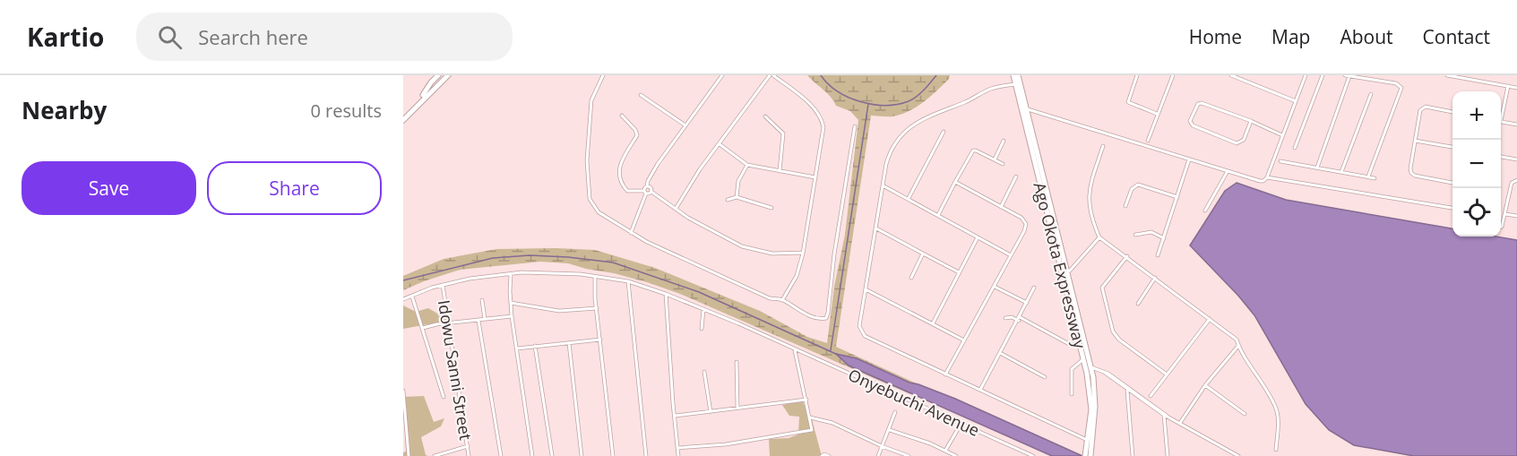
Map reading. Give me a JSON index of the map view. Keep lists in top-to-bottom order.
{
  "streets": {
    "main road": ["Ago Okota Expressway"],
    "street": ["Idowu Sanni Street", "Onyebuchi Avenue"]
  },
  "crossings": [
    ["Idowu Sanni Street", "Onyebuchi Avenue"]
  ],
  "page": {
    "header": "Kartio",
    "search": "Search here",
    "nav": [
      "Home",
      "Map",
      "About",
      "Contact"
    ],
    "heading": ["Nearby", "0 results"],
    "map_buttons": ["+", "−"],
    "buttons": ["Save", "Share"]
  }
}
